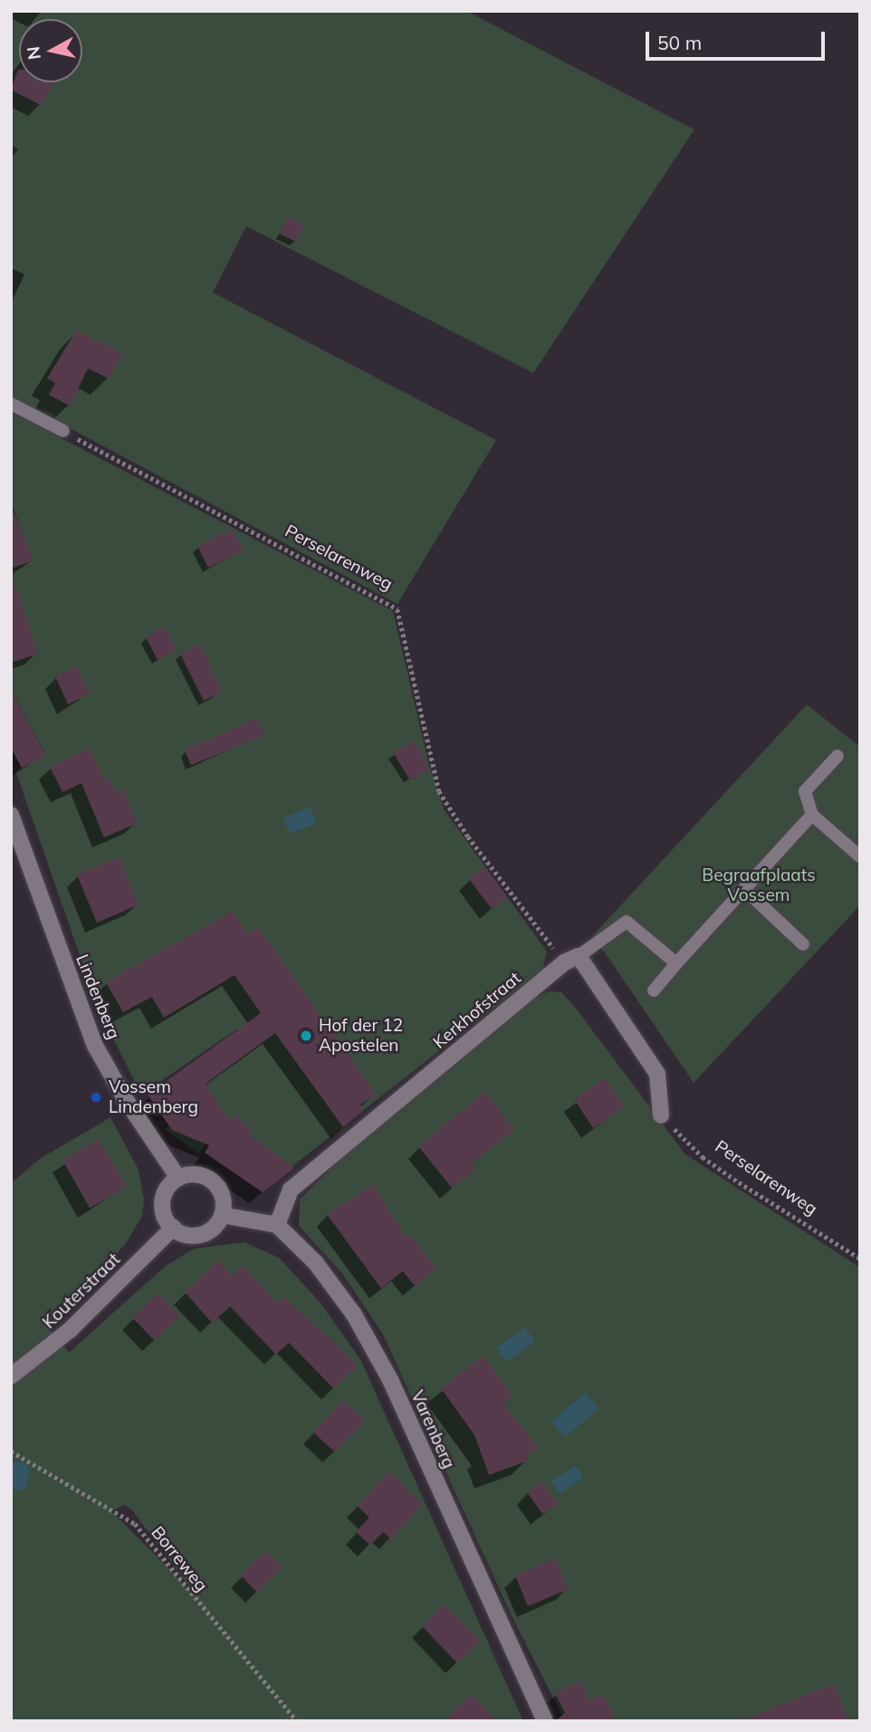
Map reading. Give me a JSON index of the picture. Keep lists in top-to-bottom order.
{
  "streets": {
    "street": [
      "Lindenberg",
      "Kerkhofstraat",
      "Kouterstraat",
      "Varenberg"
    ],
    "path": ["Perselarenweg", "Borreweg"]
  },
  "crossings": [
    ["Perselarenweg", "Kerkhofstraat"],
    ["Lindenberg", "Kouterstraat"],
    ["Kerkhofstraat", "Varenberg"]
  ],
  "parks": ["Begraafplaats Vossem"],
  "places": ["Hof der 12 Apostelen", "Vossem Lindenberg"],
  "scale_bar": "50 m",
  "north": "left"
}
